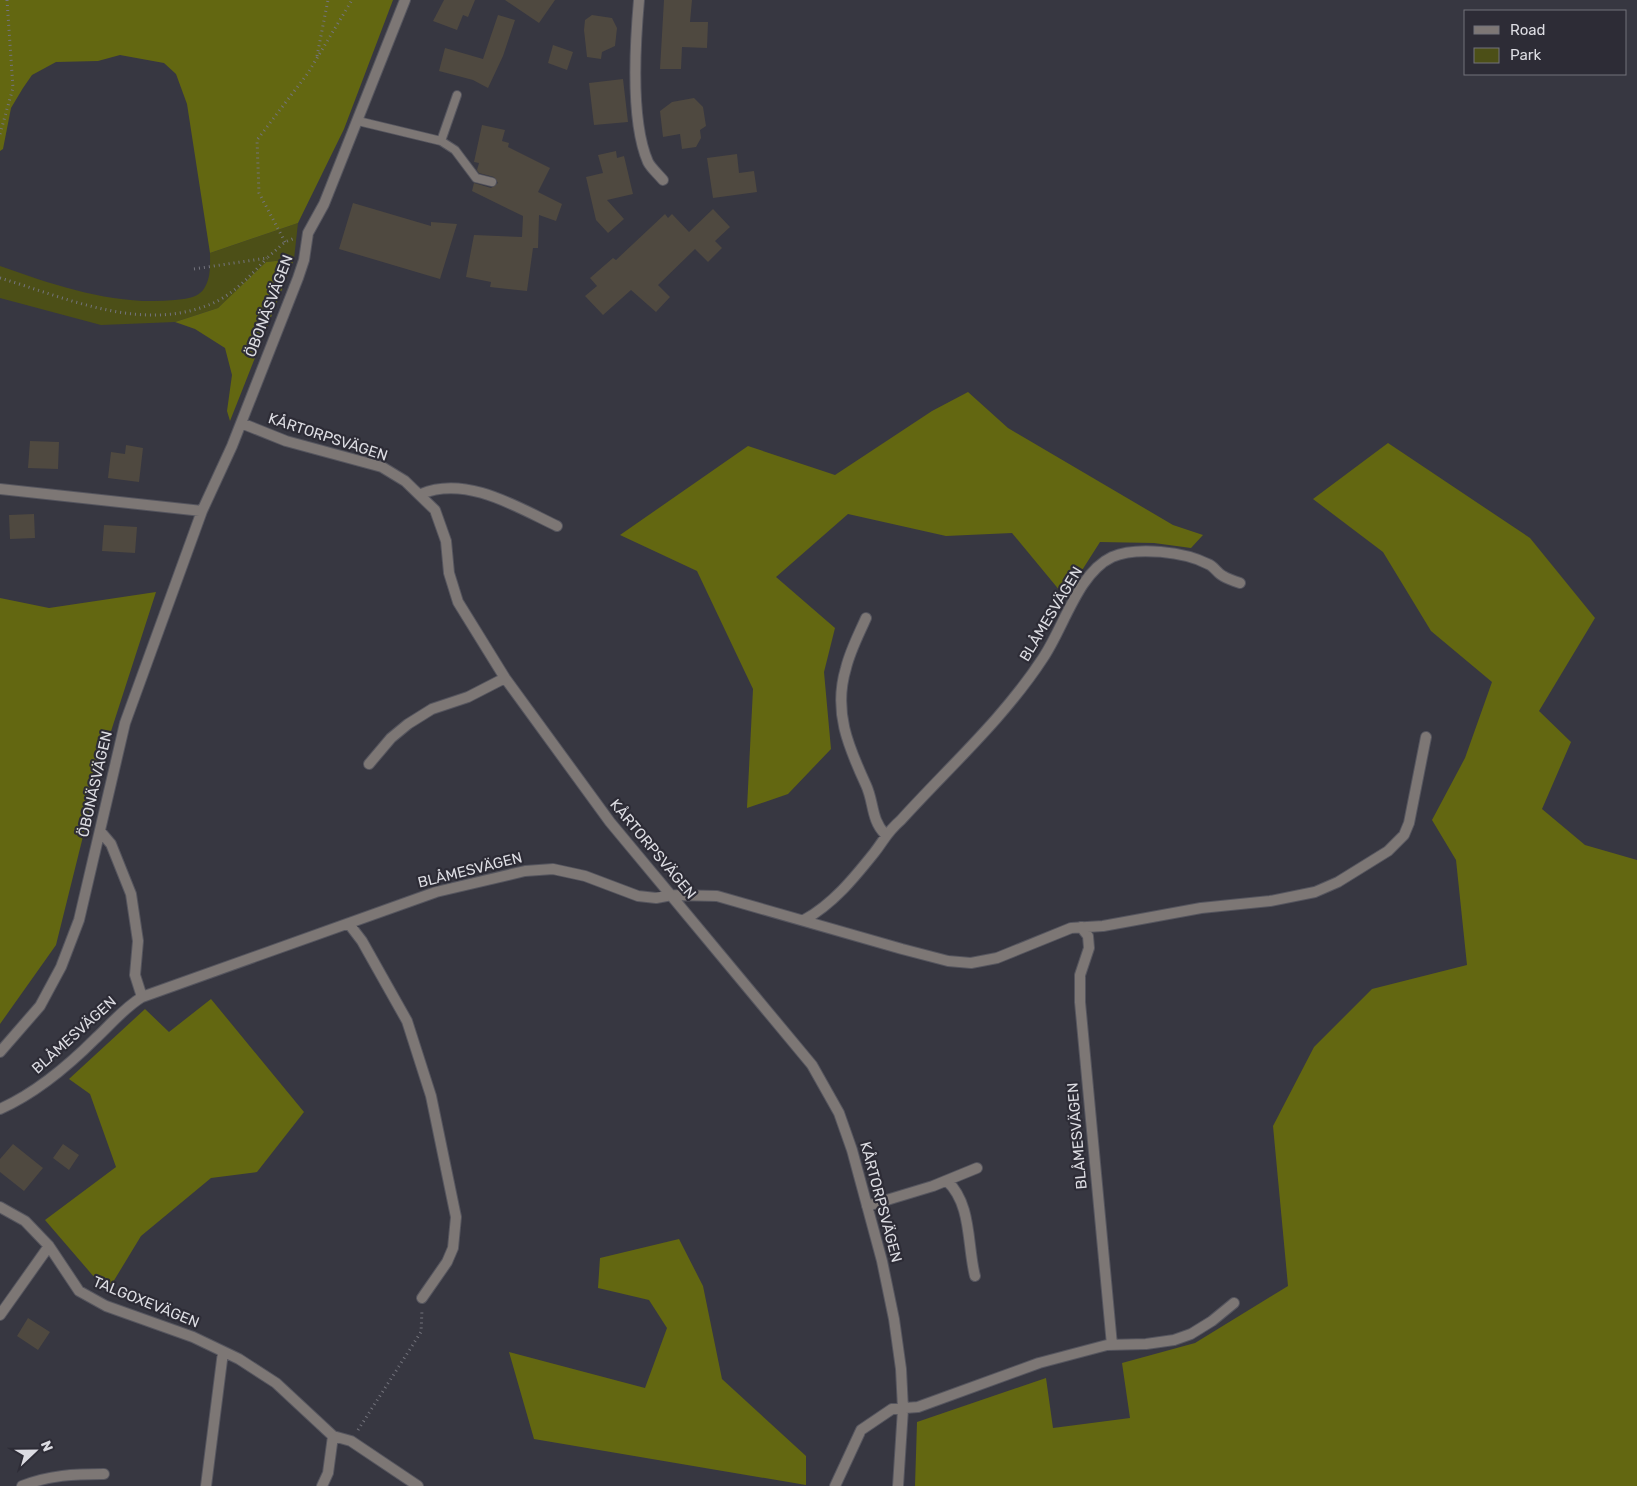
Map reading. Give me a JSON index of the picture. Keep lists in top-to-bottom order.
{
  "streets": {
    "street": [
      "ÖBONÄSVÄGEN",
      "KÅRTORPSVÄGEN",
      "BLÅMESVÄGEN",
      "TALGOXEVÄGEN"
    ]
  },
  "crossings": [
    ["ÖBONÄSVÄGEN", "KÅRTORPSVÄGEN"],
    ["KÅRTORPSVÄGEN", "BLÅMESVÄGEN"]
  ],
  "legend": ["Road", "Park"],
  "north": "right"
}
